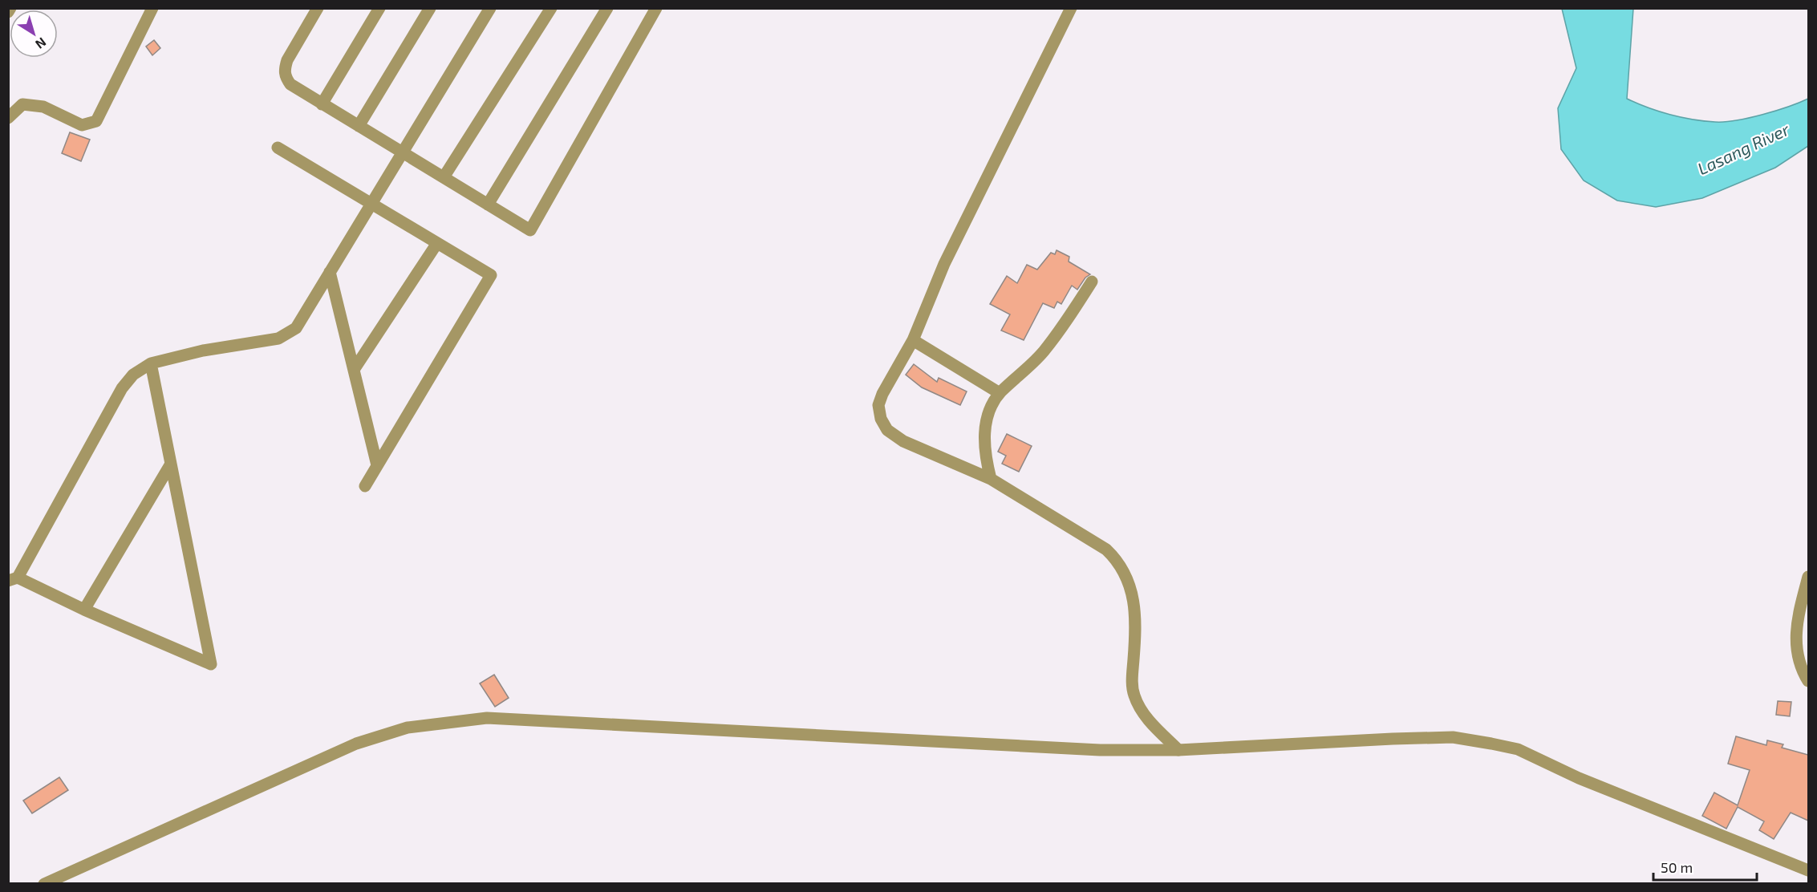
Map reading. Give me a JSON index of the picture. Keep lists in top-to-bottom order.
{
  "water": ["Lasang River"],
  "scale_bar": "50 m",
  "north": "bottom right"
}
